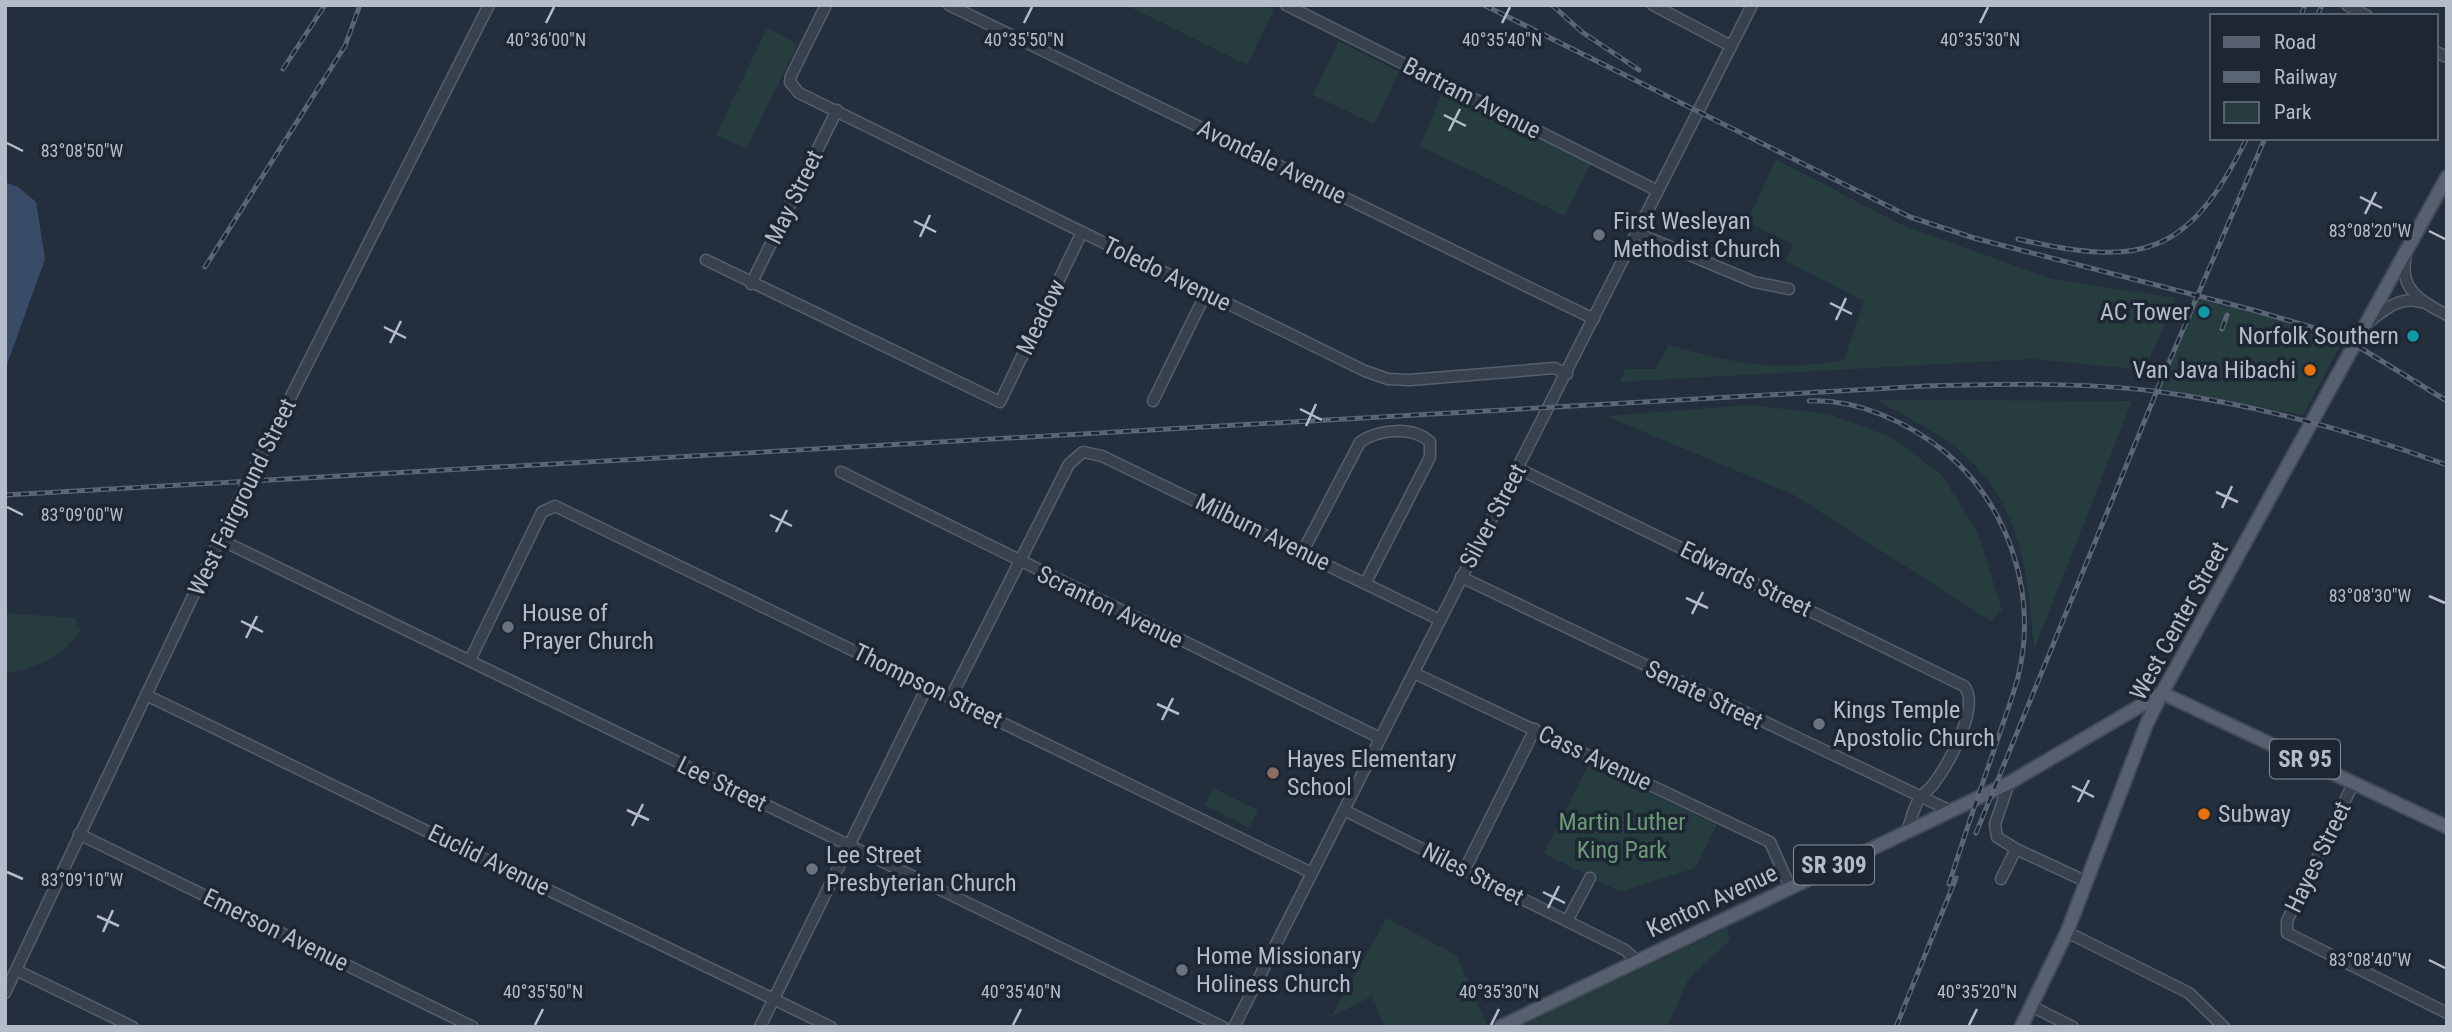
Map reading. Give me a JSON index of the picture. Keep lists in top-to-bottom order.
{
  "streets": {
    "main road": [
      "West Center Street",
      "SR 95",
      "SR 309",
      "Kenton Avenue"
    ],
    "street": [
      "Bartram Avenue",
      "Avondale Avenue",
      "May Street",
      "Toledo Avenue",
      "Meadow",
      "West Fairground Street",
      "Silver Street",
      "Milburn Avenue",
      "Edwards Street",
      "Scranton Avenue",
      "Thompson Street",
      "Senate Street",
      "Cass Avenue",
      "Lee Street",
      "Hayes Street",
      "Euclid Avenue",
      "Niles Street",
      "Emerson Avenue"
    ]
  },
  "crossings": [
    ["Bartram Avenue", "Silver Street"],
    ["Avondale Avenue", "Silver Street"],
    ["May Street", "Toledo Avenue"],
    ["May Street", "Meadow"],
    ["Toledo Avenue", "Meadow"],
    ["Toledo Avenue", "Silver Street"],
    ["West Fairground Street", "Lee Street"],
    ["West Fairground Street", "Euclid Avenue"],
    ["West Fairground Street", "Emerson Avenue"],
    ["Silver Street", "Milburn Avenue"],
    ["Silver Street", "Edwards Street"],
    ["Silver Street", "Scranton Avenue"],
    ["Silver Street", "Thompson Street"],
    ["Silver Street", "Senate Street"],
    ["Silver Street", "Cass Avenue"],
    ["Silver Street", "Niles Street"],
    ["Milburn Avenue", "Scranton Avenue"],
    ["Edwards Street", "Senate Street"],
    ["West Center Street", "SR 95"],
    ["West Center Street", "Kenton Avenue"],
    ["Thompson Street", "Lee Street"],
    ["Senate Street", "Kenton Avenue"],
    ["Cass Avenue", "Kenton Avenue"],
    ["SR 95", "Hayes Street"],
    ["SR 95", "Kenton Avenue"],
    ["Niles Street", "Kenton Avenue"]
  ],
  "parks": ["Martin Luther King Park"],
  "places": [
    "First Wesleyan Methodist Church",
    "AC Tower",
    "Norfolk Southern",
    "Van Java Hibachi",
    "House of Prayer Church",
    "Kings Temple Apostolic Church",
    "Hayes Elementary School",
    "Subway",
    "Lee Street Presbyterian Church",
    "Home Missionary Holiness Church"
  ],
  "legend": ["Road", "Railway", "Park"],
  "coordinates": [
    "40°36'00\"N",
    "40°35'50\"N",
    "40°35'40\"N",
    "40°35'30\"N",
    "83°08'50\"W",
    "83°08'20\"W",
    "83°09'00\"W",
    "83°08'30\"W",
    "83°09'10\"W",
    "83°08'40\"W",
    "40°35'20\"N"
  ]
}
